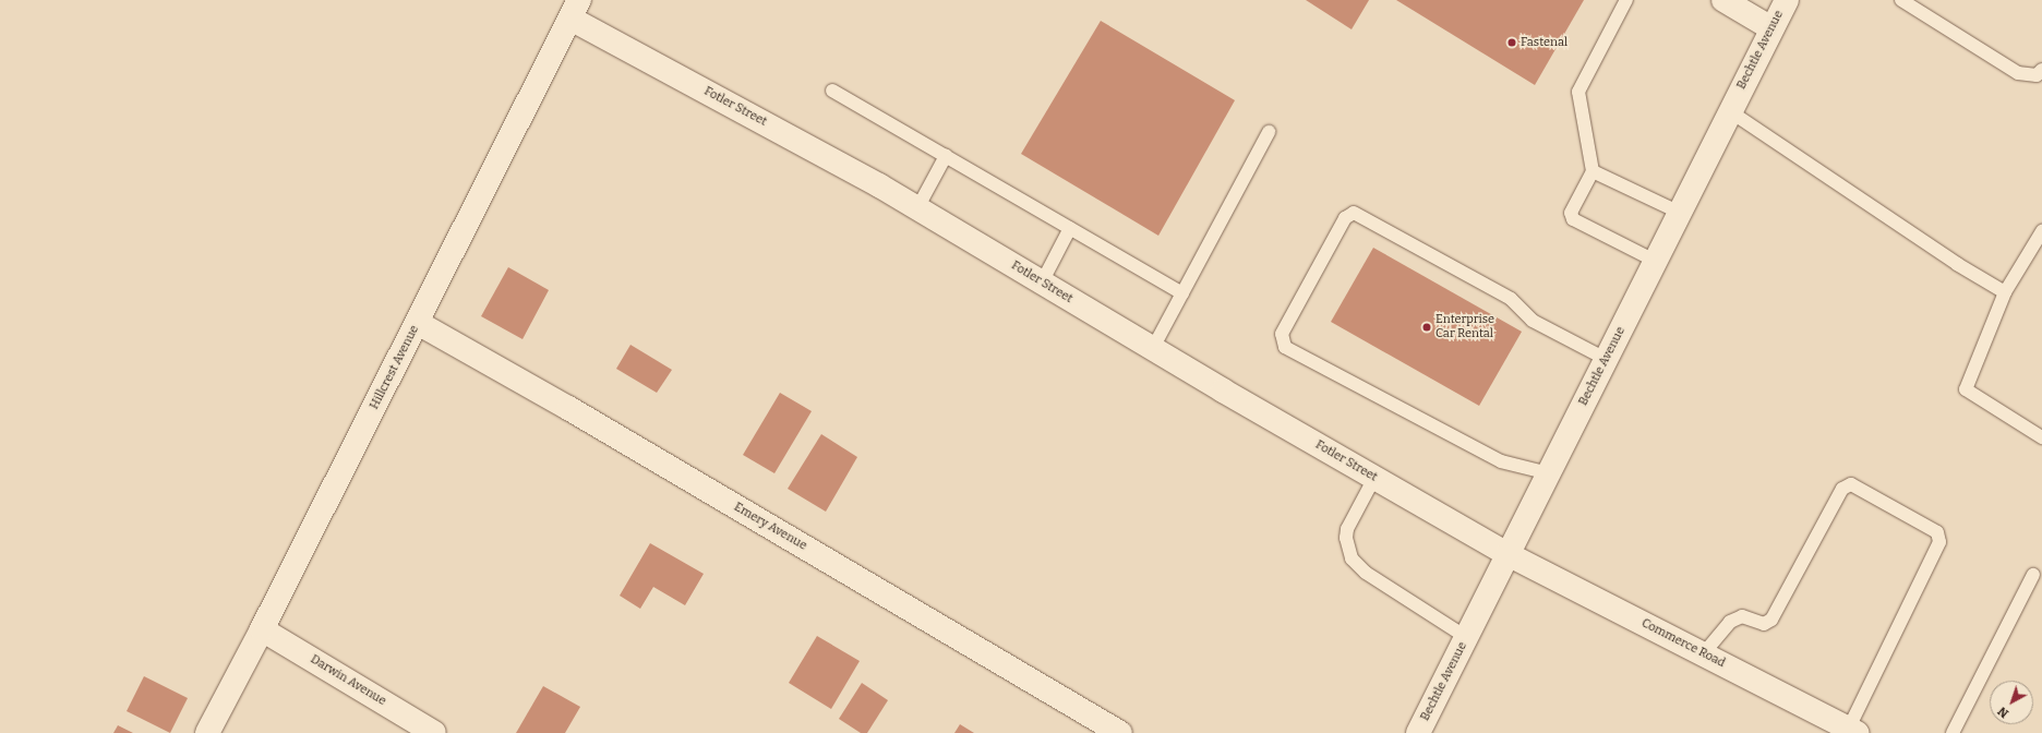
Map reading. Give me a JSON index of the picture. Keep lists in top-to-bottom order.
{
  "streets": {
    "street": [
      "Bechtle Avenue",
      "Fotler Street",
      "Hillcrest Avenue",
      "Emery Avenue",
      "Commerce Road",
      "Darwin Avenue"
    ]
  },
  "crossings": [
    ["Bechtle Avenue", "Fotler Street"],
    ["Bechtle Avenue", "Commerce Road"],
    ["Fotler Street", "Hillcrest Avenue"],
    ["Fotler Street", "Commerce Road"],
    ["Hillcrest Avenue", "Emery Avenue"],
    ["Hillcrest Avenue", "Darwin Avenue"]
  ],
  "places": ["Fastenal", "Enterprise Car Rental"],
  "north": "bottom left"
}
